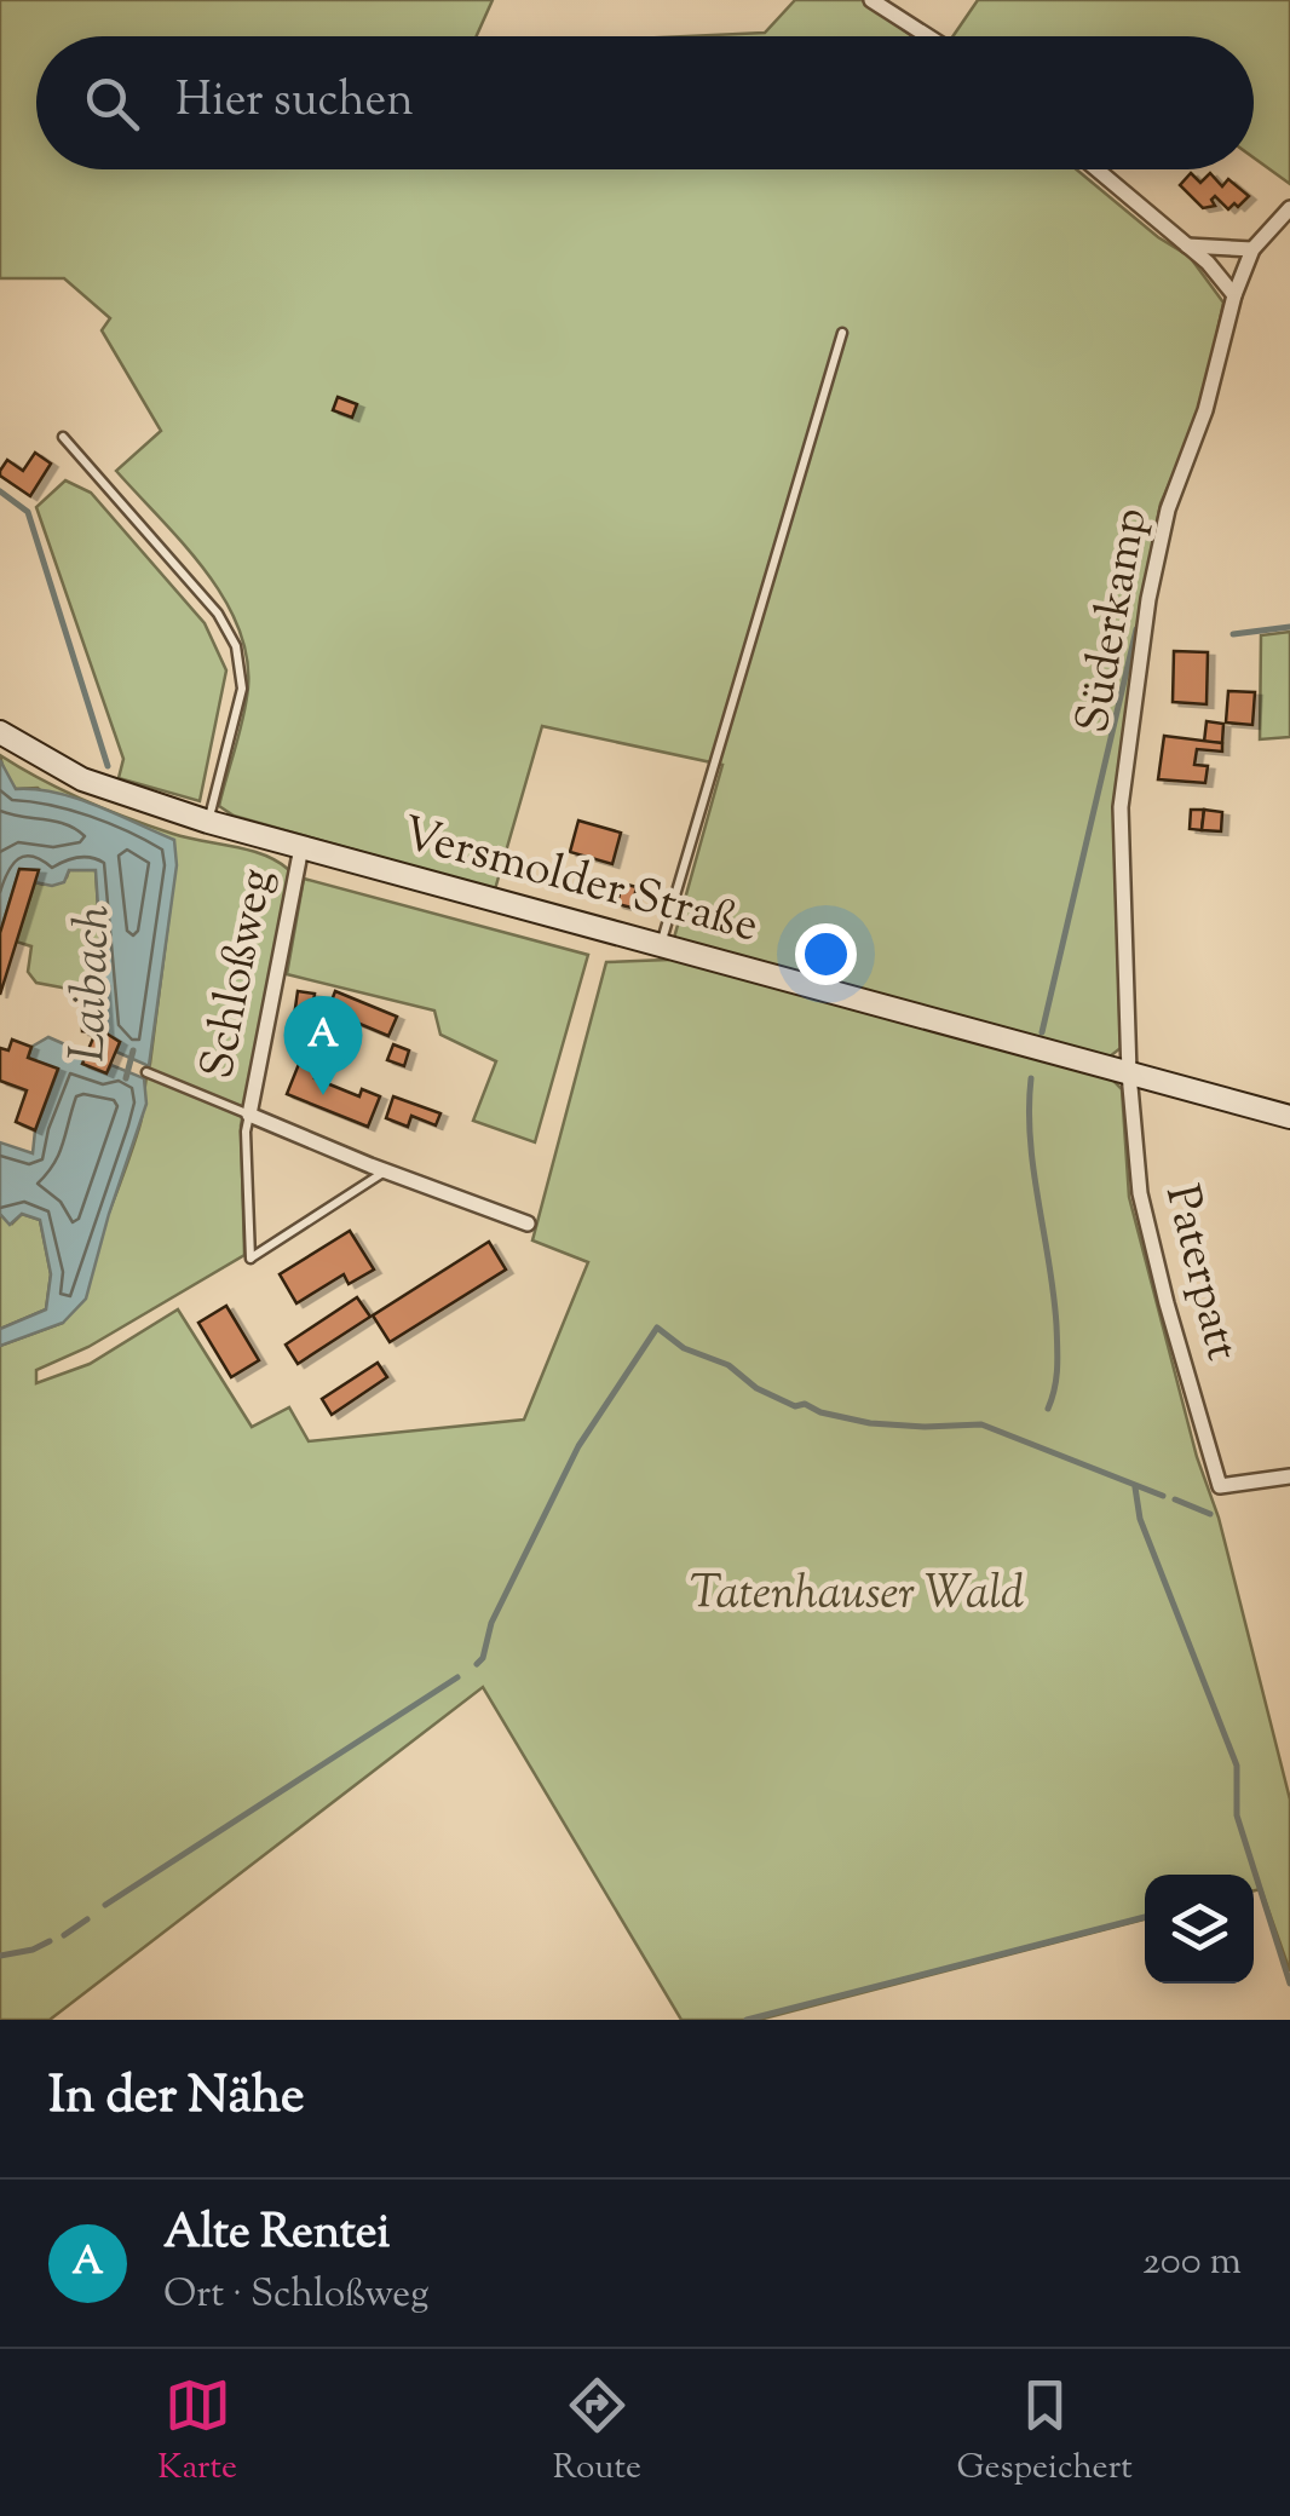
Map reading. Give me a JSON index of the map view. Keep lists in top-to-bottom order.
{
  "streets": {
    "main road": ["Versmolder Straße"],
    "street": ["Süderkamp", "Schloßweg", "Paterpatt"]
  },
  "crossings": [
    ["Süderkamp", "Versmolder Straße"],
    ["Süderkamp", "Paterpatt"],
    ["Versmolder Straße", "Schloßweg"],
    ["Versmolder Straße", "Paterpatt"]
  ],
  "water": ["Laibach"],
  "parks": ["Tatenhauser Wald"],
  "page": {
    "search": "Hier suchen",
    "pins": "A",
    "heading": "In der Nähe",
    "list": [
      {
        "mark": "A",
        "name": "Alte Rentei",
        "note": "Ort · Schloßweg",
        "value": "200 m"
      }
    ],
    "nav": ["Karte", "Route", "Gespeichert"]
  }
}
